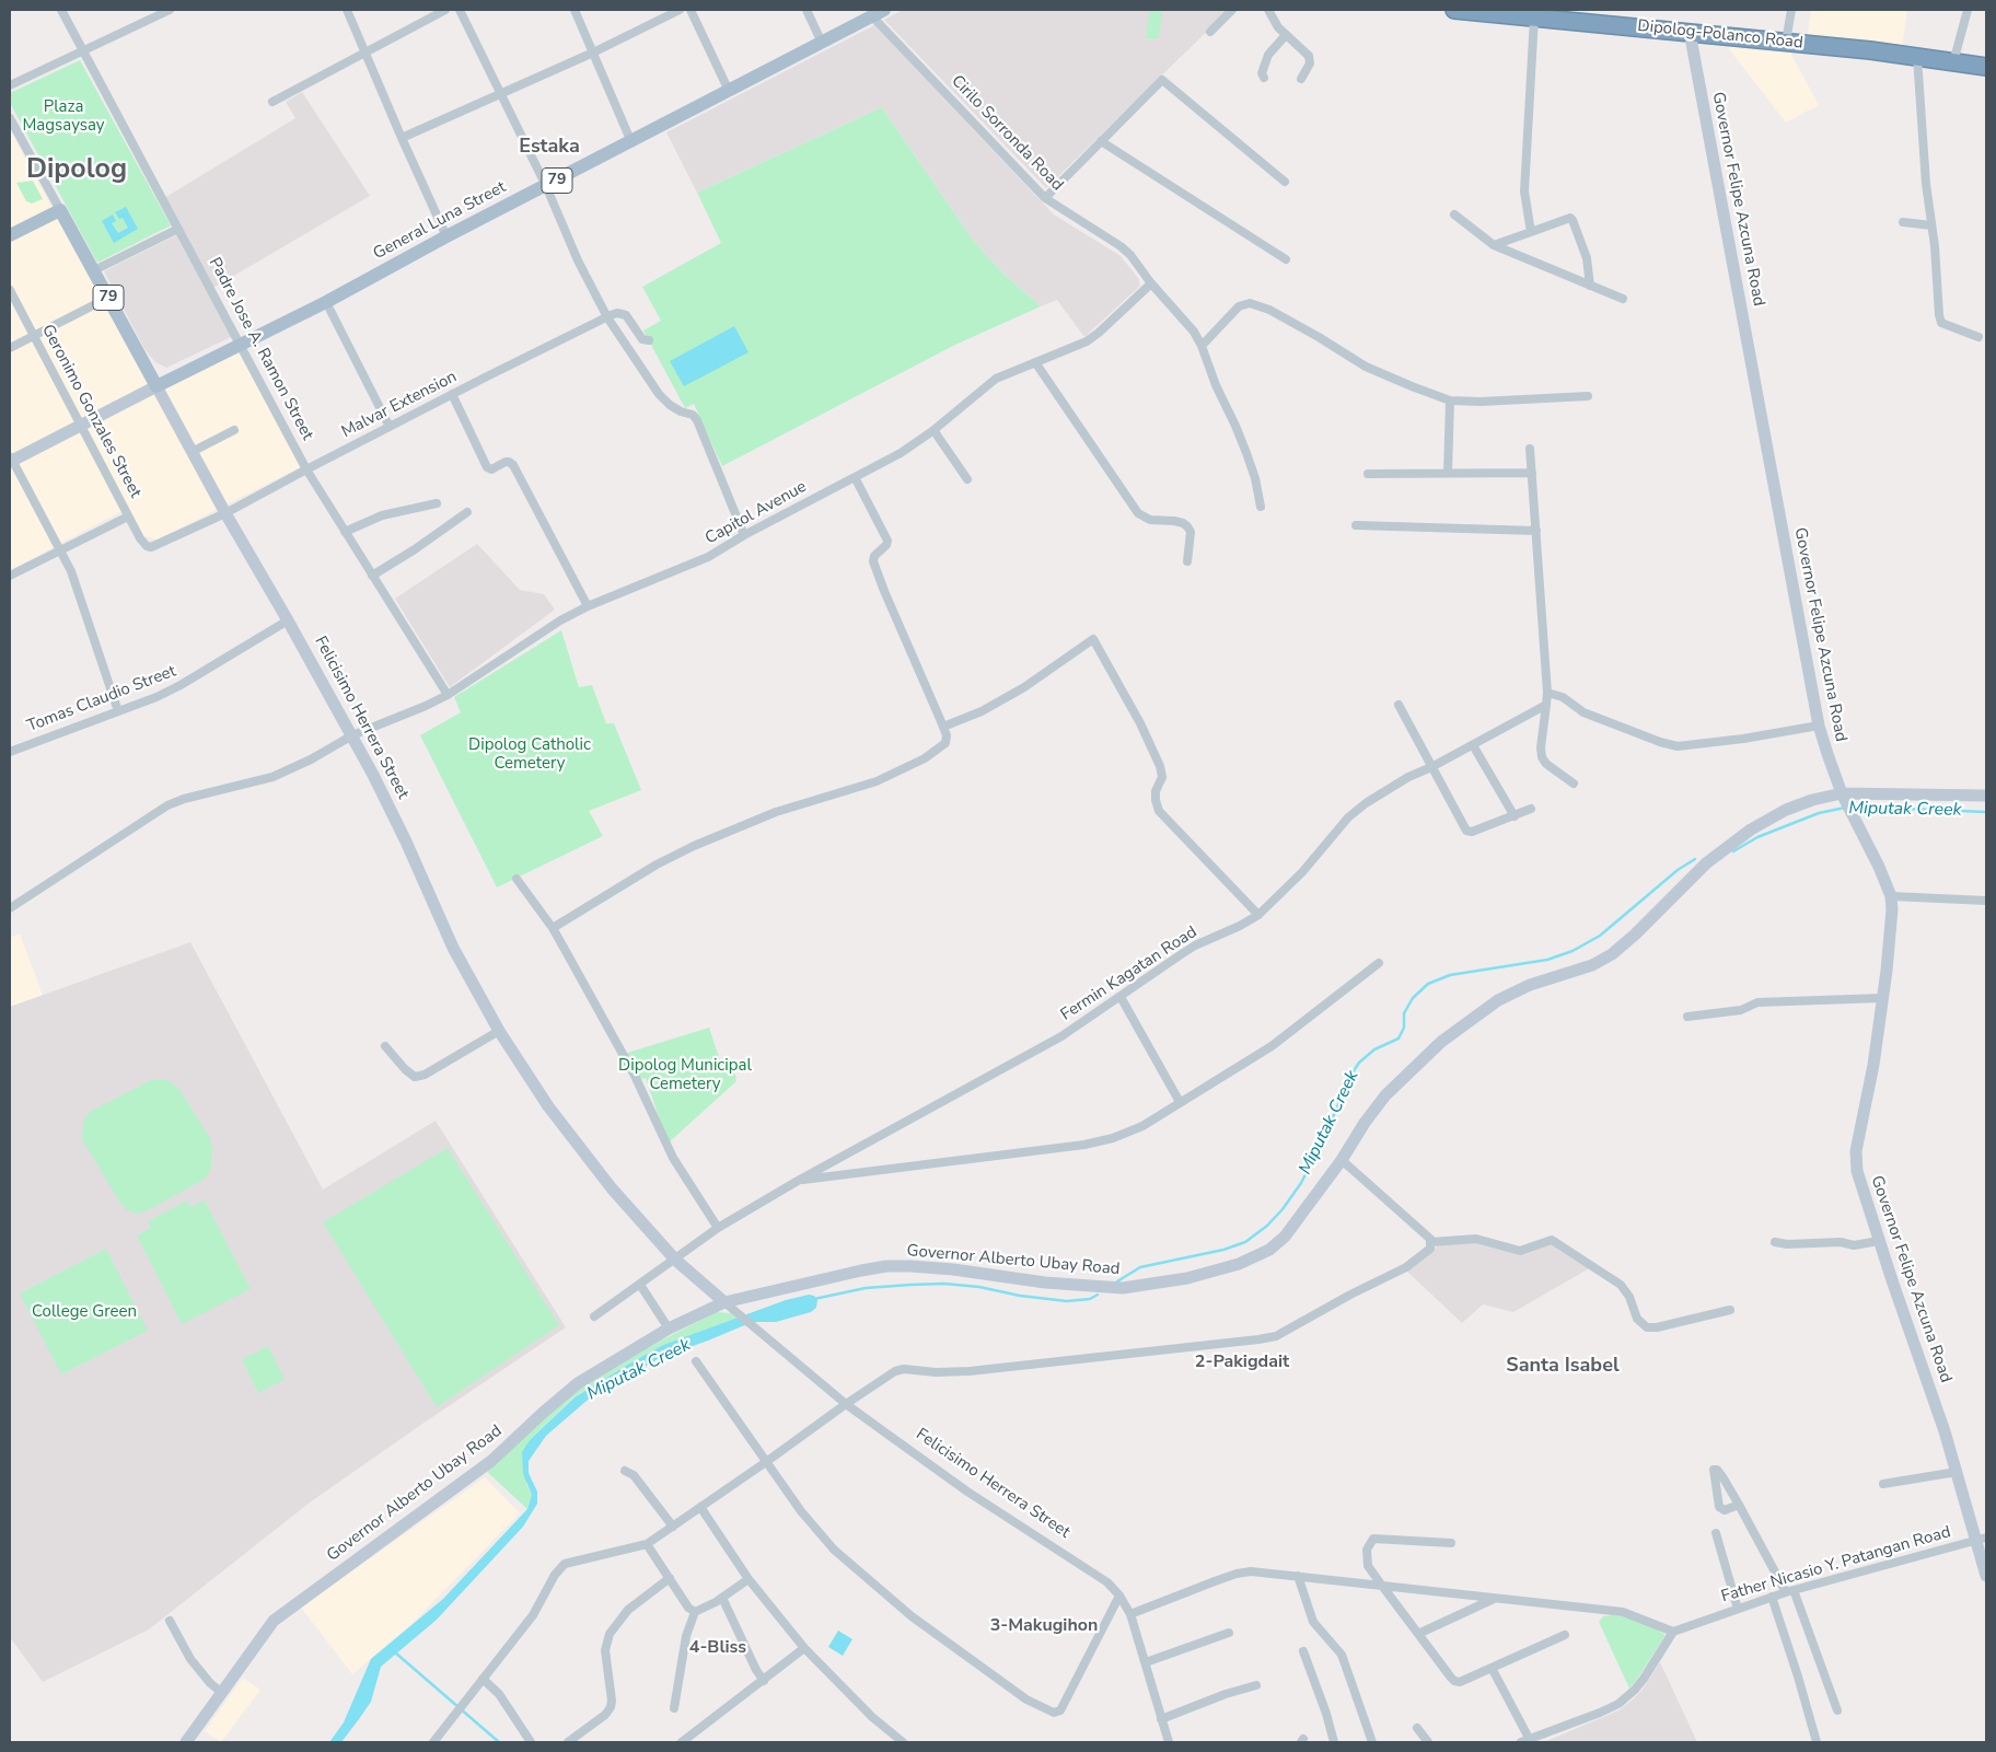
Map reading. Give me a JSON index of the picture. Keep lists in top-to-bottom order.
{
  "streets": {
    "highway": ["Dipolog-Polanco Road"],
    "main road": ["79", "General Luna Street", "Felicisimo Herrera Street"],
    "street": [
      "Cirilo Sorronda Road",
      "Governor Felipe Azcuna Road",
      "Padre Jose A. Ramon Street",
      "Malvar Extension",
      "Geronimo Gonzales Street",
      "Capitol Avenue",
      "Tomas Claudio Street",
      "Fermin Kagatan Road",
      "Governor Alberto Ubay Road",
      "Father Nicasio Y. Patangan Road"
    ]
  },
  "crossings": [
    ["Dipolog-Polanco Road", "Governor Felipe Azcuna Road"],
    ["Cirilo Sorronda Road", "General Luna Street"],
    ["Cirilo Sorronda Road", "Capitol Avenue"],
    ["Governor Felipe Azcuna Road", "Governor Alberto Ubay Road"],
    ["Governor Felipe Azcuna Road", "Father Nicasio Y. Patangan Road"],
    ["General Luna Street", "Padre Jose A. Ramon Street"],
    ["General Luna Street", "Geronimo Gonzales Street"],
    ["General Luna Street", "Felicisimo Herrera Street"],
    ["Padre Jose A. Ramon Street", "Malvar Extension"],
    ["Padre Jose A. Ramon Street", "Capitol Avenue"],
    ["Malvar Extension", "Geronimo Gonzales Street"],
    ["Malvar Extension", "Felicisimo Herrera Street"],
    ["Capitol Avenue", "Felicisimo Herrera Street"],
    ["Tomas Claudio Street", "Felicisimo Herrera Street"],
    ["Felicisimo Herrera Street", "Fermin Kagatan Road"],
    ["Felicisimo Herrera Street", "Governor Alberto Ubay Road"]
  ],
  "districts": [
    "Estaka",
    "Dipolog",
    "2-Pakigdait",
    "Santa Isabel",
    "3-Makugihon",
    "4-Bliss"
  ],
  "water": ["Miputak Creek"],
  "parks": [
    "Plaza Magsaysay",
    "Dipolog Catholic Cemetery",
    "Dipolog Municipal Cemetery",
    "College Green"
  ]
}
